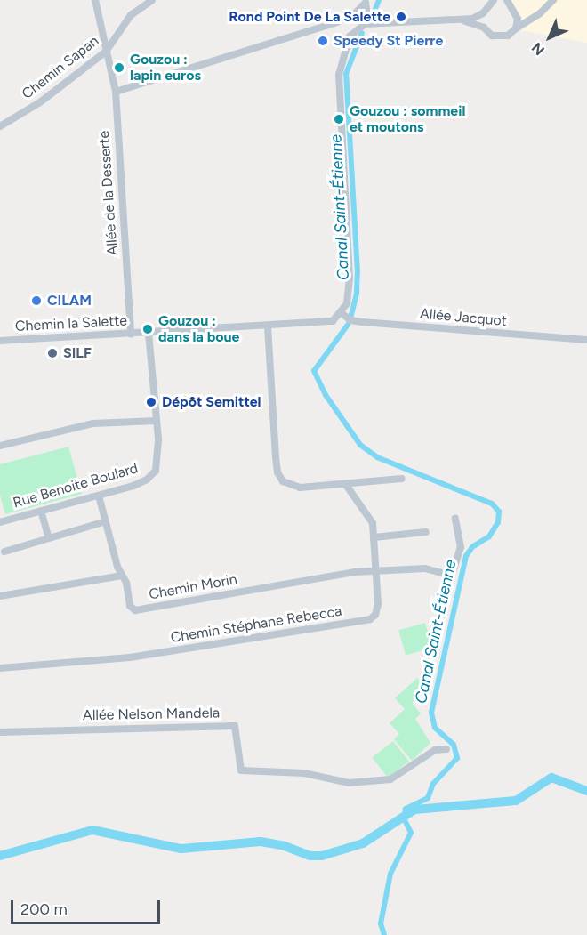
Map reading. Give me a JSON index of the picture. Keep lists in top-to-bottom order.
{
  "streets": {
    "street": [
      "Chemin Sapan",
      "Allée de la Desserte",
      "Allée Jacquot",
      "Chemin la Salette",
      "Rue Benoite Boulard",
      "Chemin Morin",
      "Chemin Stéphane Rebecca",
      "Allée Nelson Mandela"
    ]
  },
  "crossings": [
    ["Chemin Sapan", "Allée de la Desserte"],
    ["Allée de la Desserte", "Chemin la Salette"],
    ["Allée Jacquot", "Chemin la Salette"],
    ["Rue Benoite Boulard", "Chemin Morin"],
    ["Chemin Morin", "Chemin Stéphane Rebecca"]
  ],
  "water": ["Canal Saint-Étienne"],
  "places": [
    "Rond Point De La Salette",
    "Speedy St Pierre",
    "Gouzou : lapin euros",
    "Gouzou : sommeil et moutons",
    "CILAM",
    "Gouzou : dans la boue",
    "SILF",
    "Dépôt Semittel"
  ],
  "scale_bar": "200 m",
  "north": "bottom left"
}
